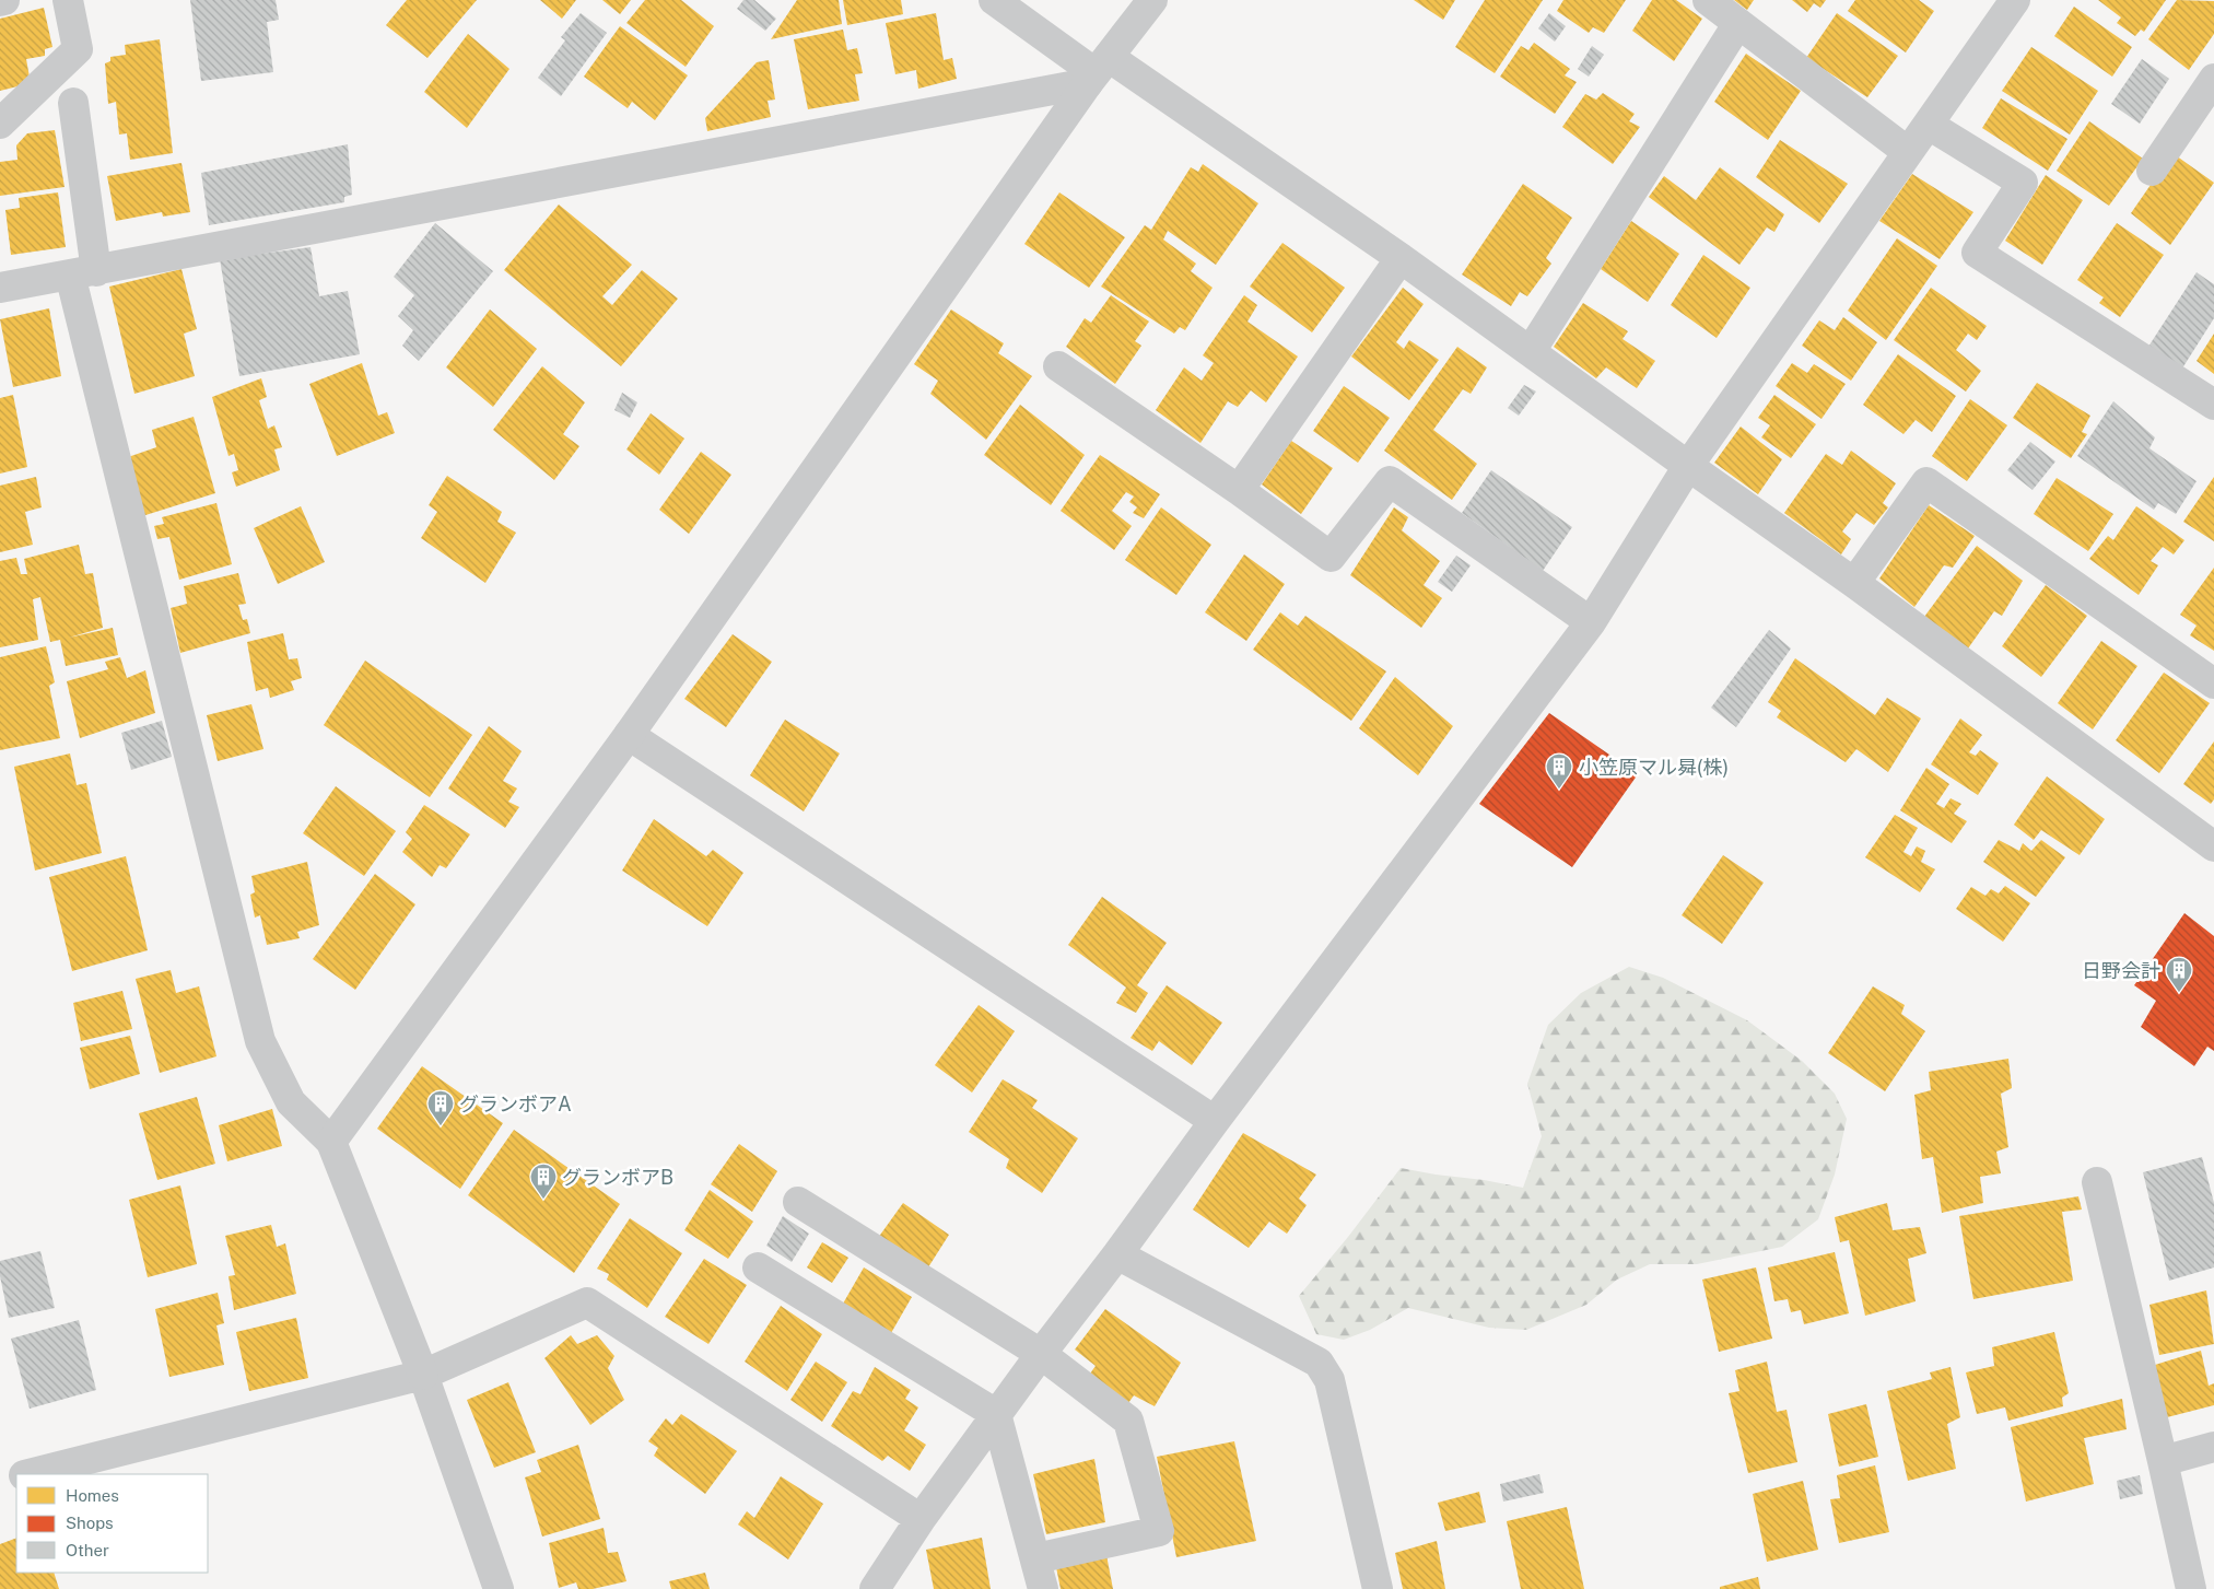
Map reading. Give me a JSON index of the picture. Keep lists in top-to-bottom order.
{
  "places": {
    "building": [
      "小笠原マル曻(株)",
      "日野会計",
      "グランボアA",
      "グランボアB"
    ]
  },
  "legend": ["Homes", "Shops", "Other"]
}
